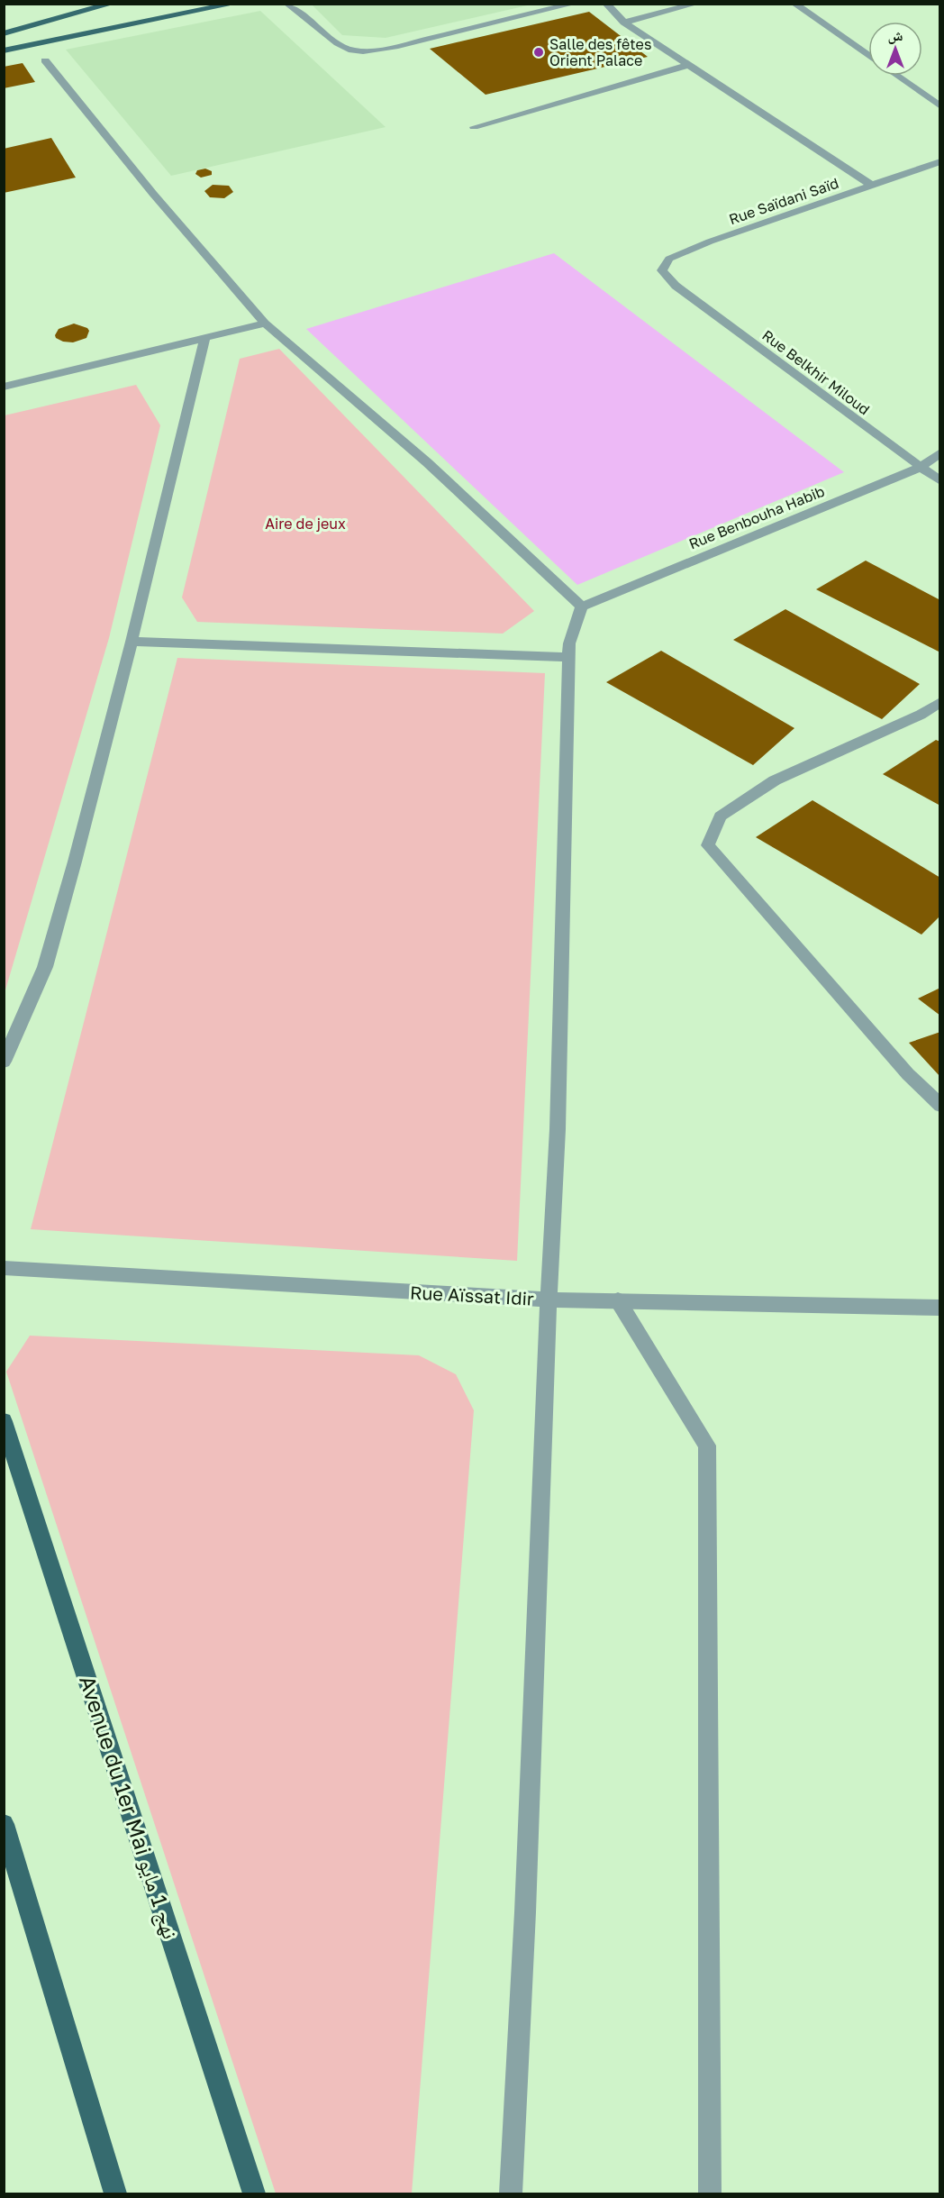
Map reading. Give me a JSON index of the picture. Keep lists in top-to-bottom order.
{
  "streets": {
    "main road": ["Avenue du 1er Mai نهج 1 مايو"],
    "street": [
      "Rue Saïdani Saïd",
      "Rue Belkhir Miloud",
      "Rue Benbouha Habib",
      "Rue Aïssat Idir"
    ]
  },
  "crossings": [
    ["Rue Saïdani Saïd", "Rue Belkhir Miloud"],
    ["Rue Belkhir Miloud", "Rue Benbouha Habib"]
  ],
  "parks": ["Aire de jeux"],
  "places": ["Salle des fêtes Orient Palace"],
  "north": "top"
}
